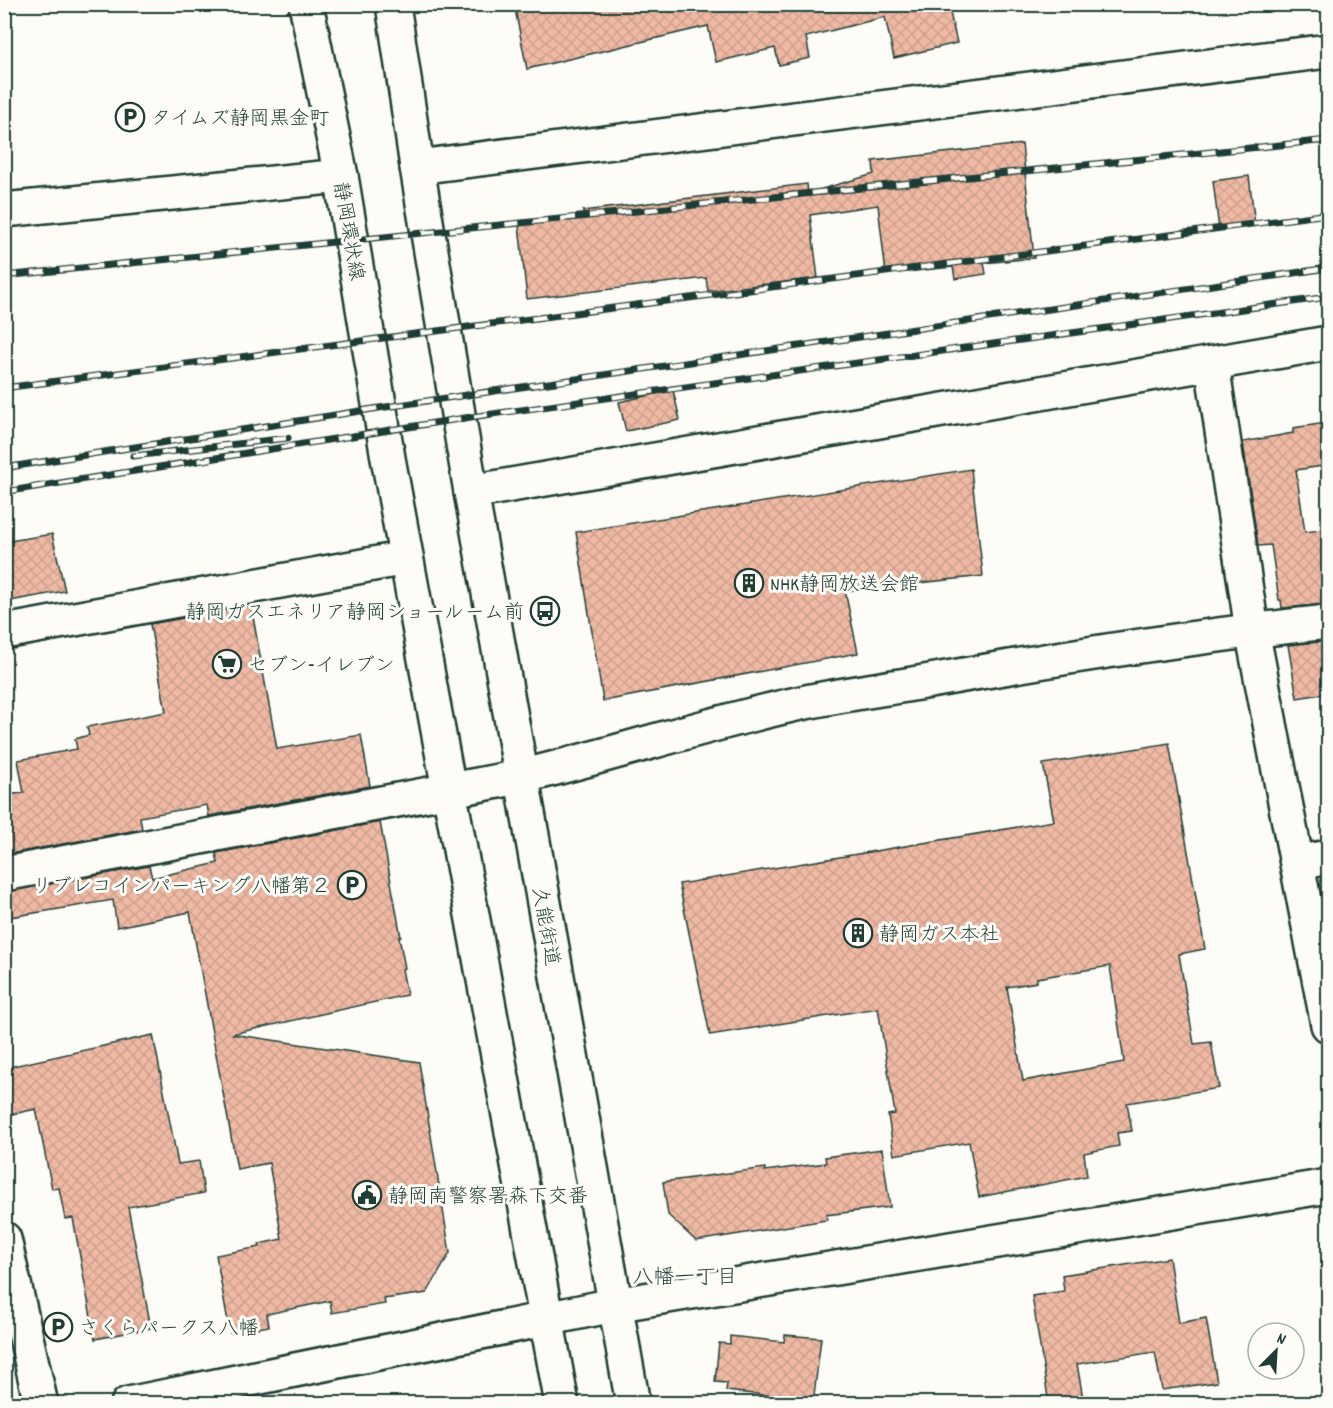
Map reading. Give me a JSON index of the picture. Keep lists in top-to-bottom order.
{
  "streets": {
    "street": ["静岡環状線", "久能街道"]
  },
  "districts": ["八幡一丁目"],
  "places": {
    "parking": ["タイムズ静岡黒金町", "リブレコインパーキング八幡第２", "さくらパークス八幡"],
    "building": ["NHK静岡放送会館", "静岡ガス本社"],
    "bus stop": ["静岡ガスエネリア静岡ショールーム前"],
    "supermarket": ["セブン-イレブン"],
    "public building": ["静岡南警察署森下交番"]
  },
  "north": "top right"
}
